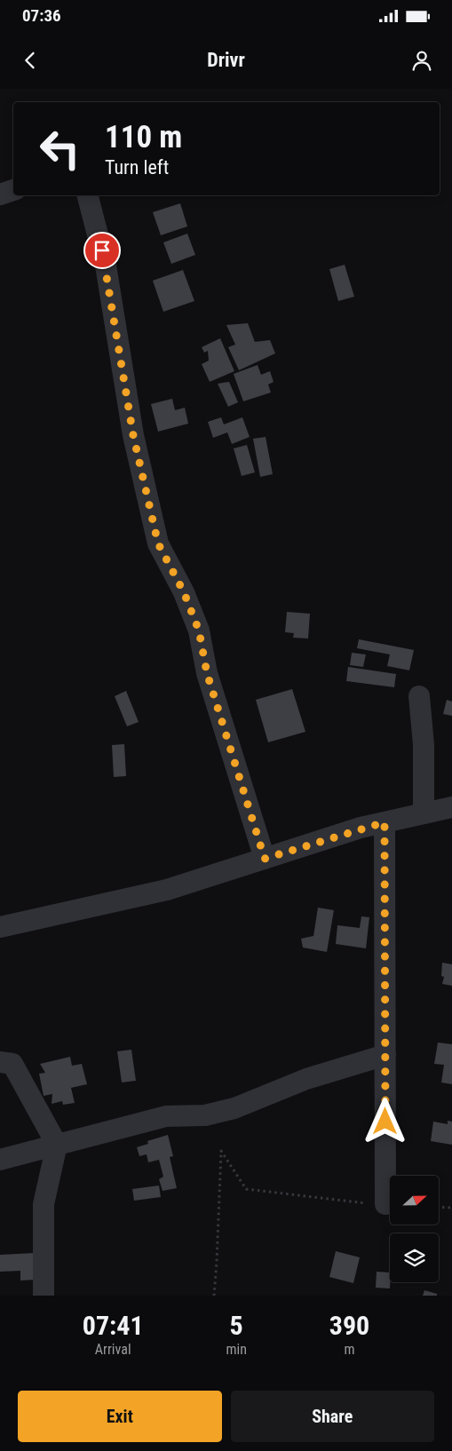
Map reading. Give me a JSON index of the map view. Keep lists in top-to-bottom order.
{
  "north": "right",
  "page": {
    "status": "07:36",
    "header": "Drivr",
    "turn": ["110 m", "Turn left"],
    "eta": [
      "07:41",
      "Arrival",
      "5",
      "min",
      "390",
      "m"
    ],
    "buttons": ["Exit", "Share"]
  }
}
